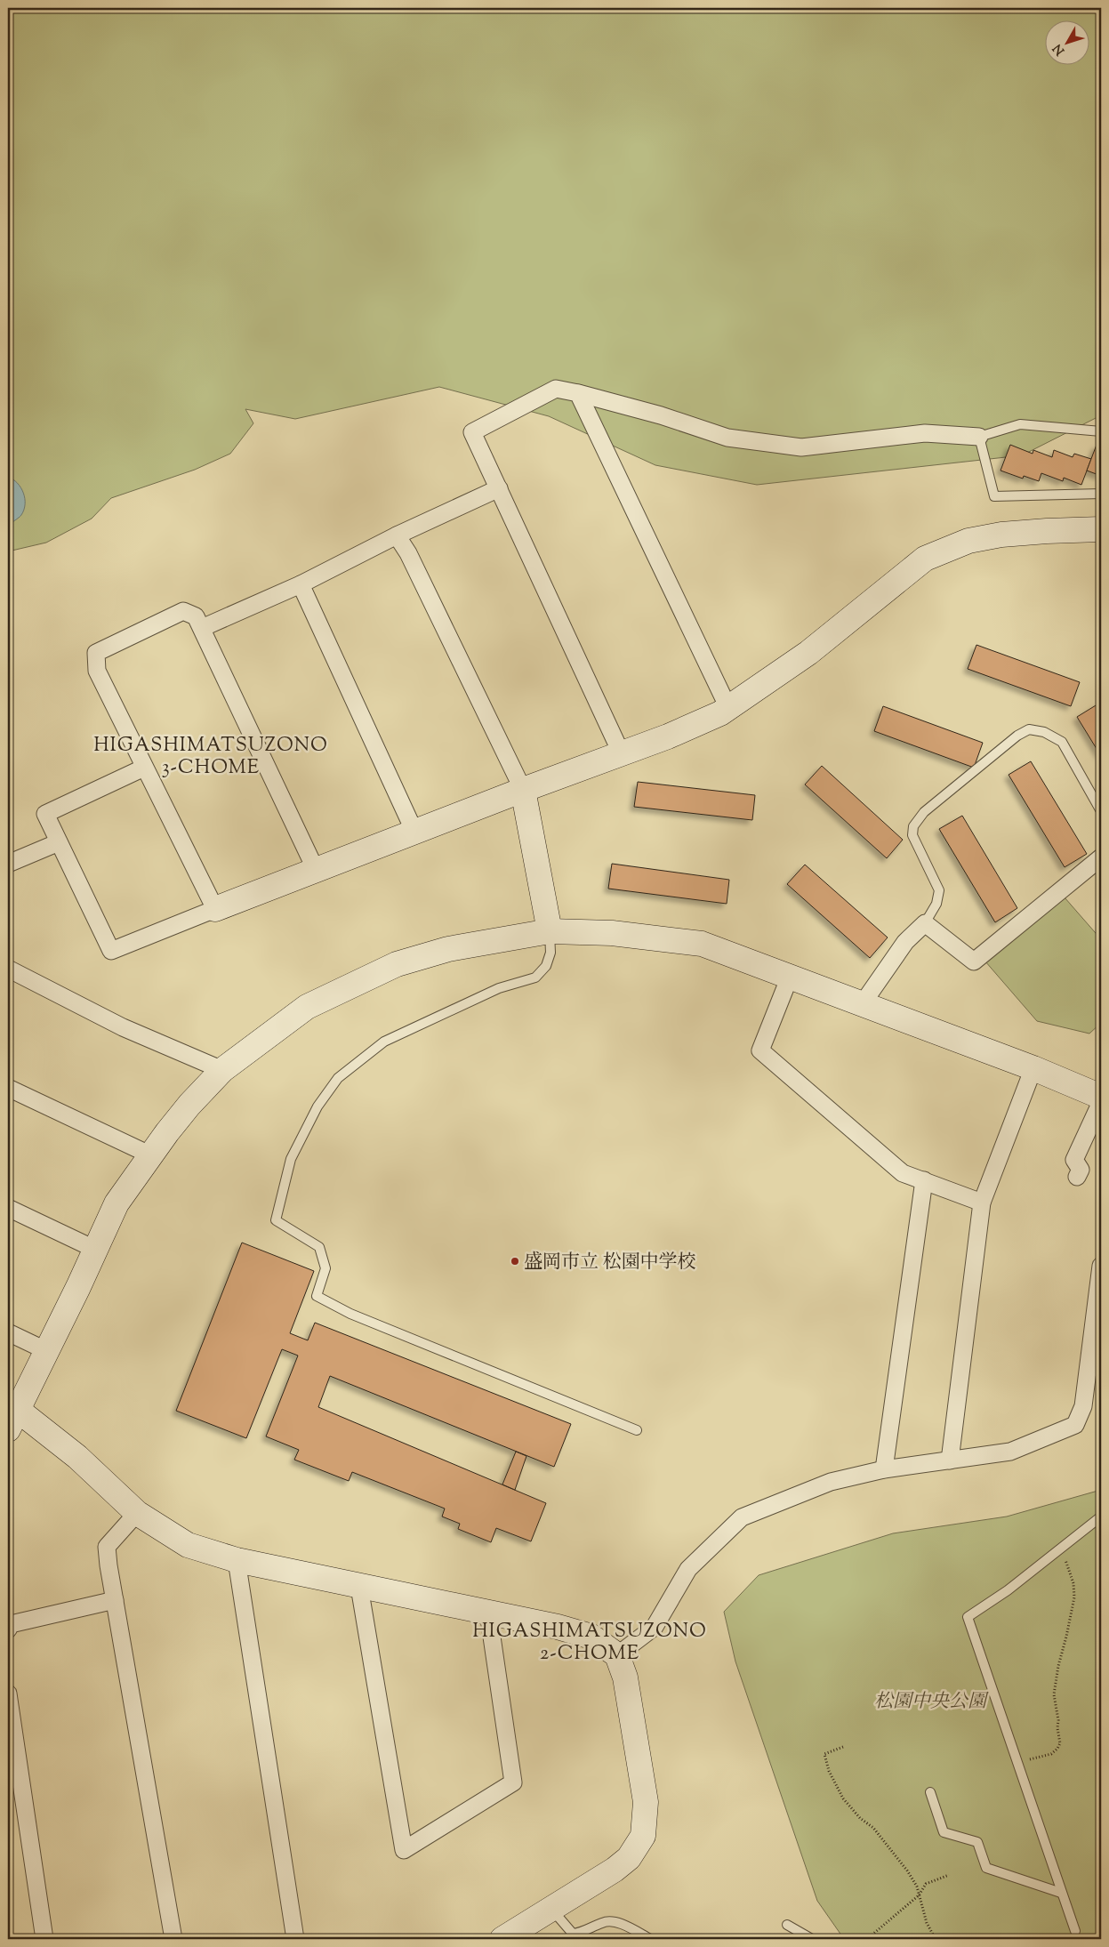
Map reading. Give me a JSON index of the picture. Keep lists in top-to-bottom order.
{
  "districts": ["HIGASHIMATSUZONO 3-CHOME", "HIGASHIMATSUZONO 2-CHOME"],
  "parks": ["松園中央公園"],
  "places": ["盛岡市立 松園中学校"],
  "north": "bottom left"
}
